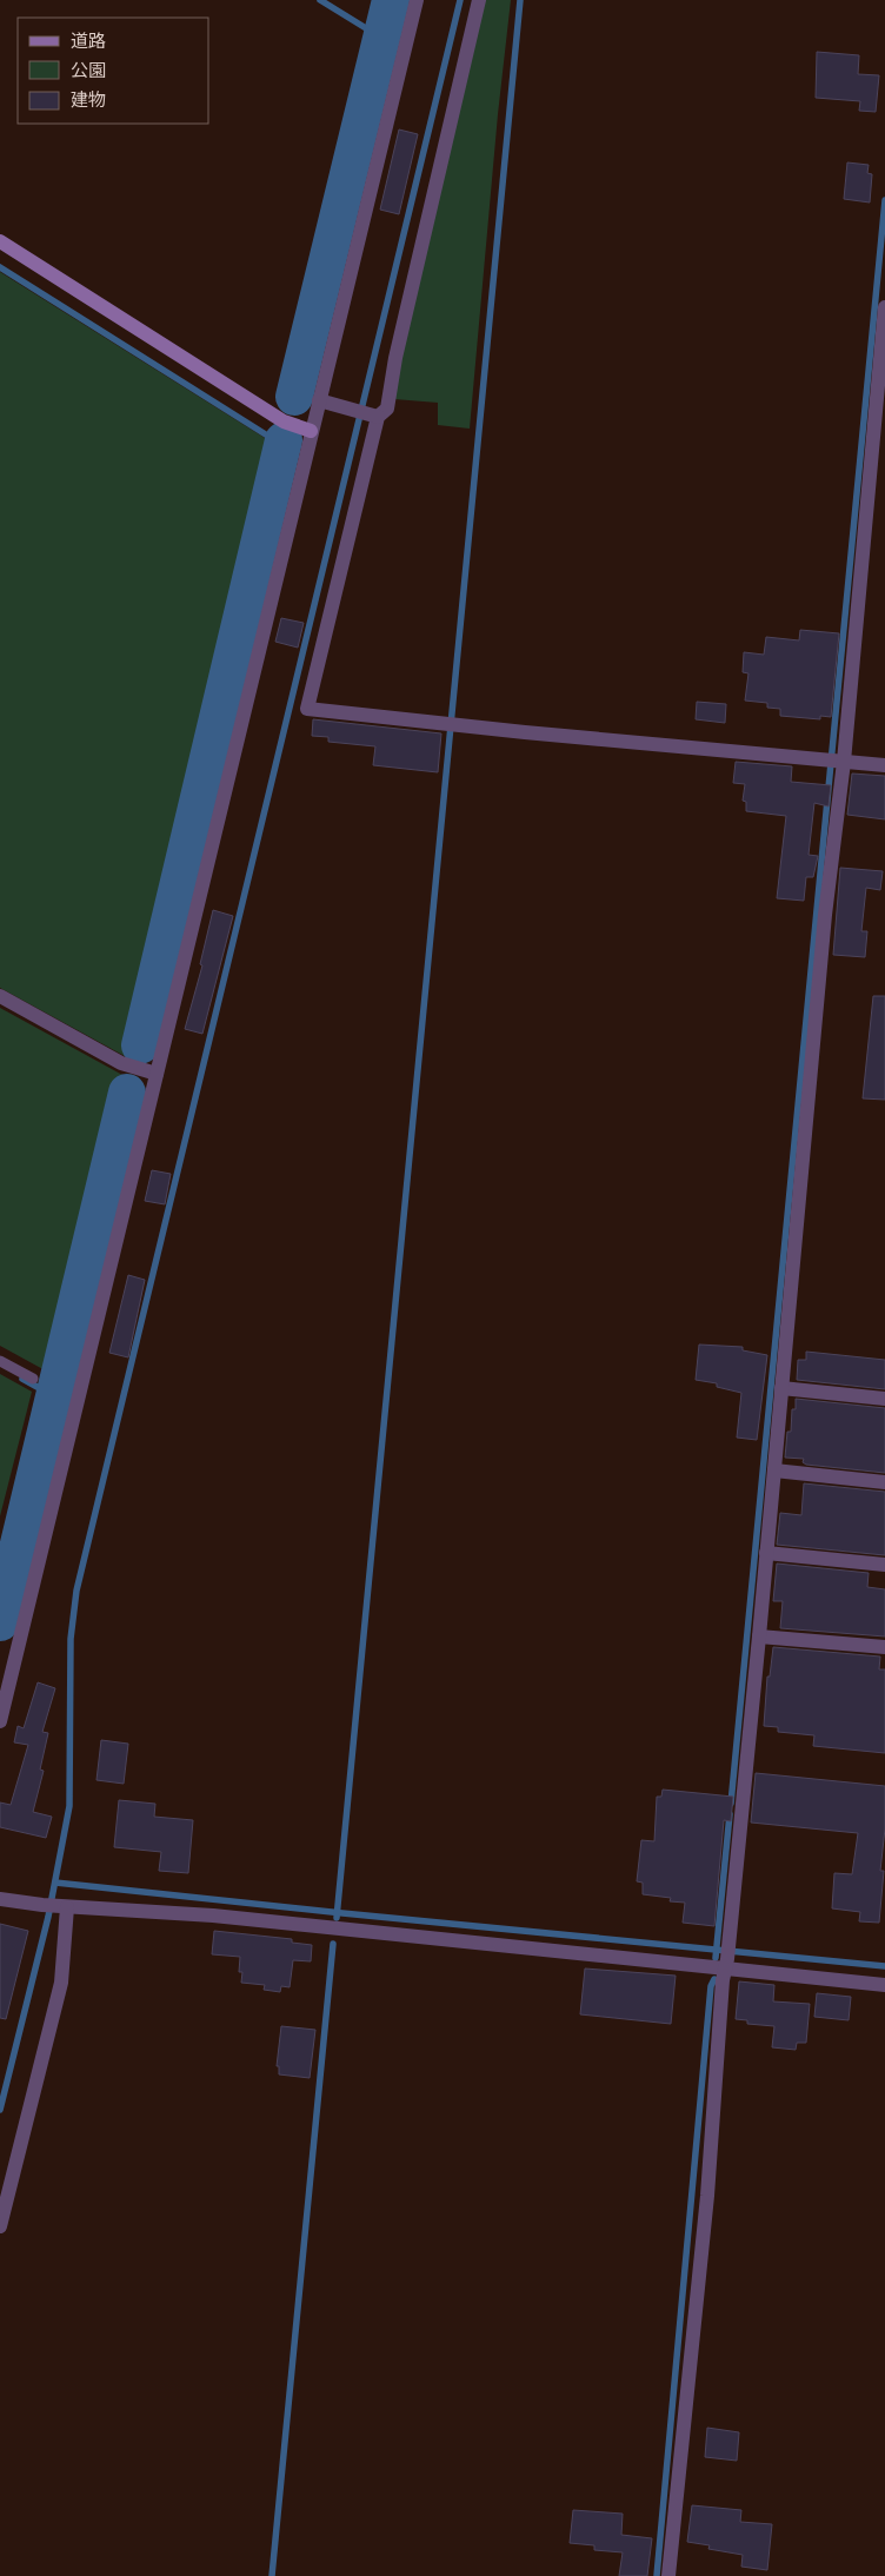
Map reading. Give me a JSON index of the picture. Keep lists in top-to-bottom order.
{
  "legend": ["道路", "公園", "建物"]
}
